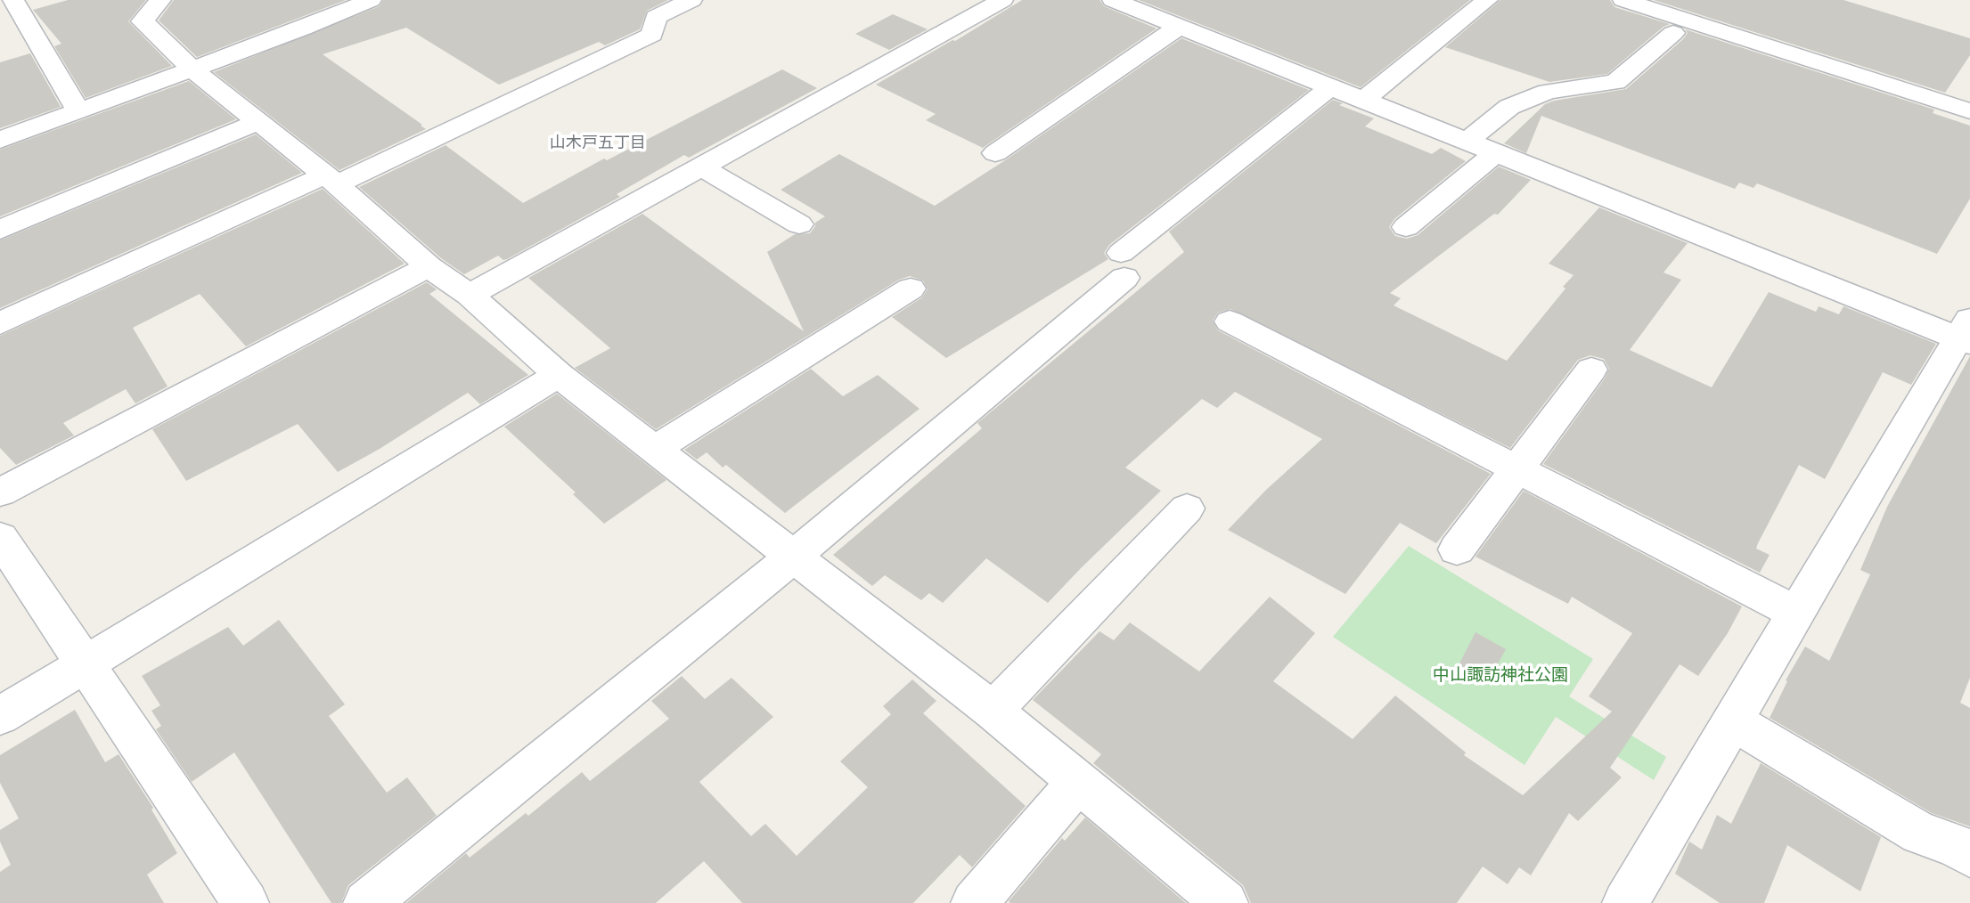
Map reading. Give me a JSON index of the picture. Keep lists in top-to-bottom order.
{
  "districts": ["山木戸五丁目"],
  "parks": ["中山諏訪神社公園"]
}
